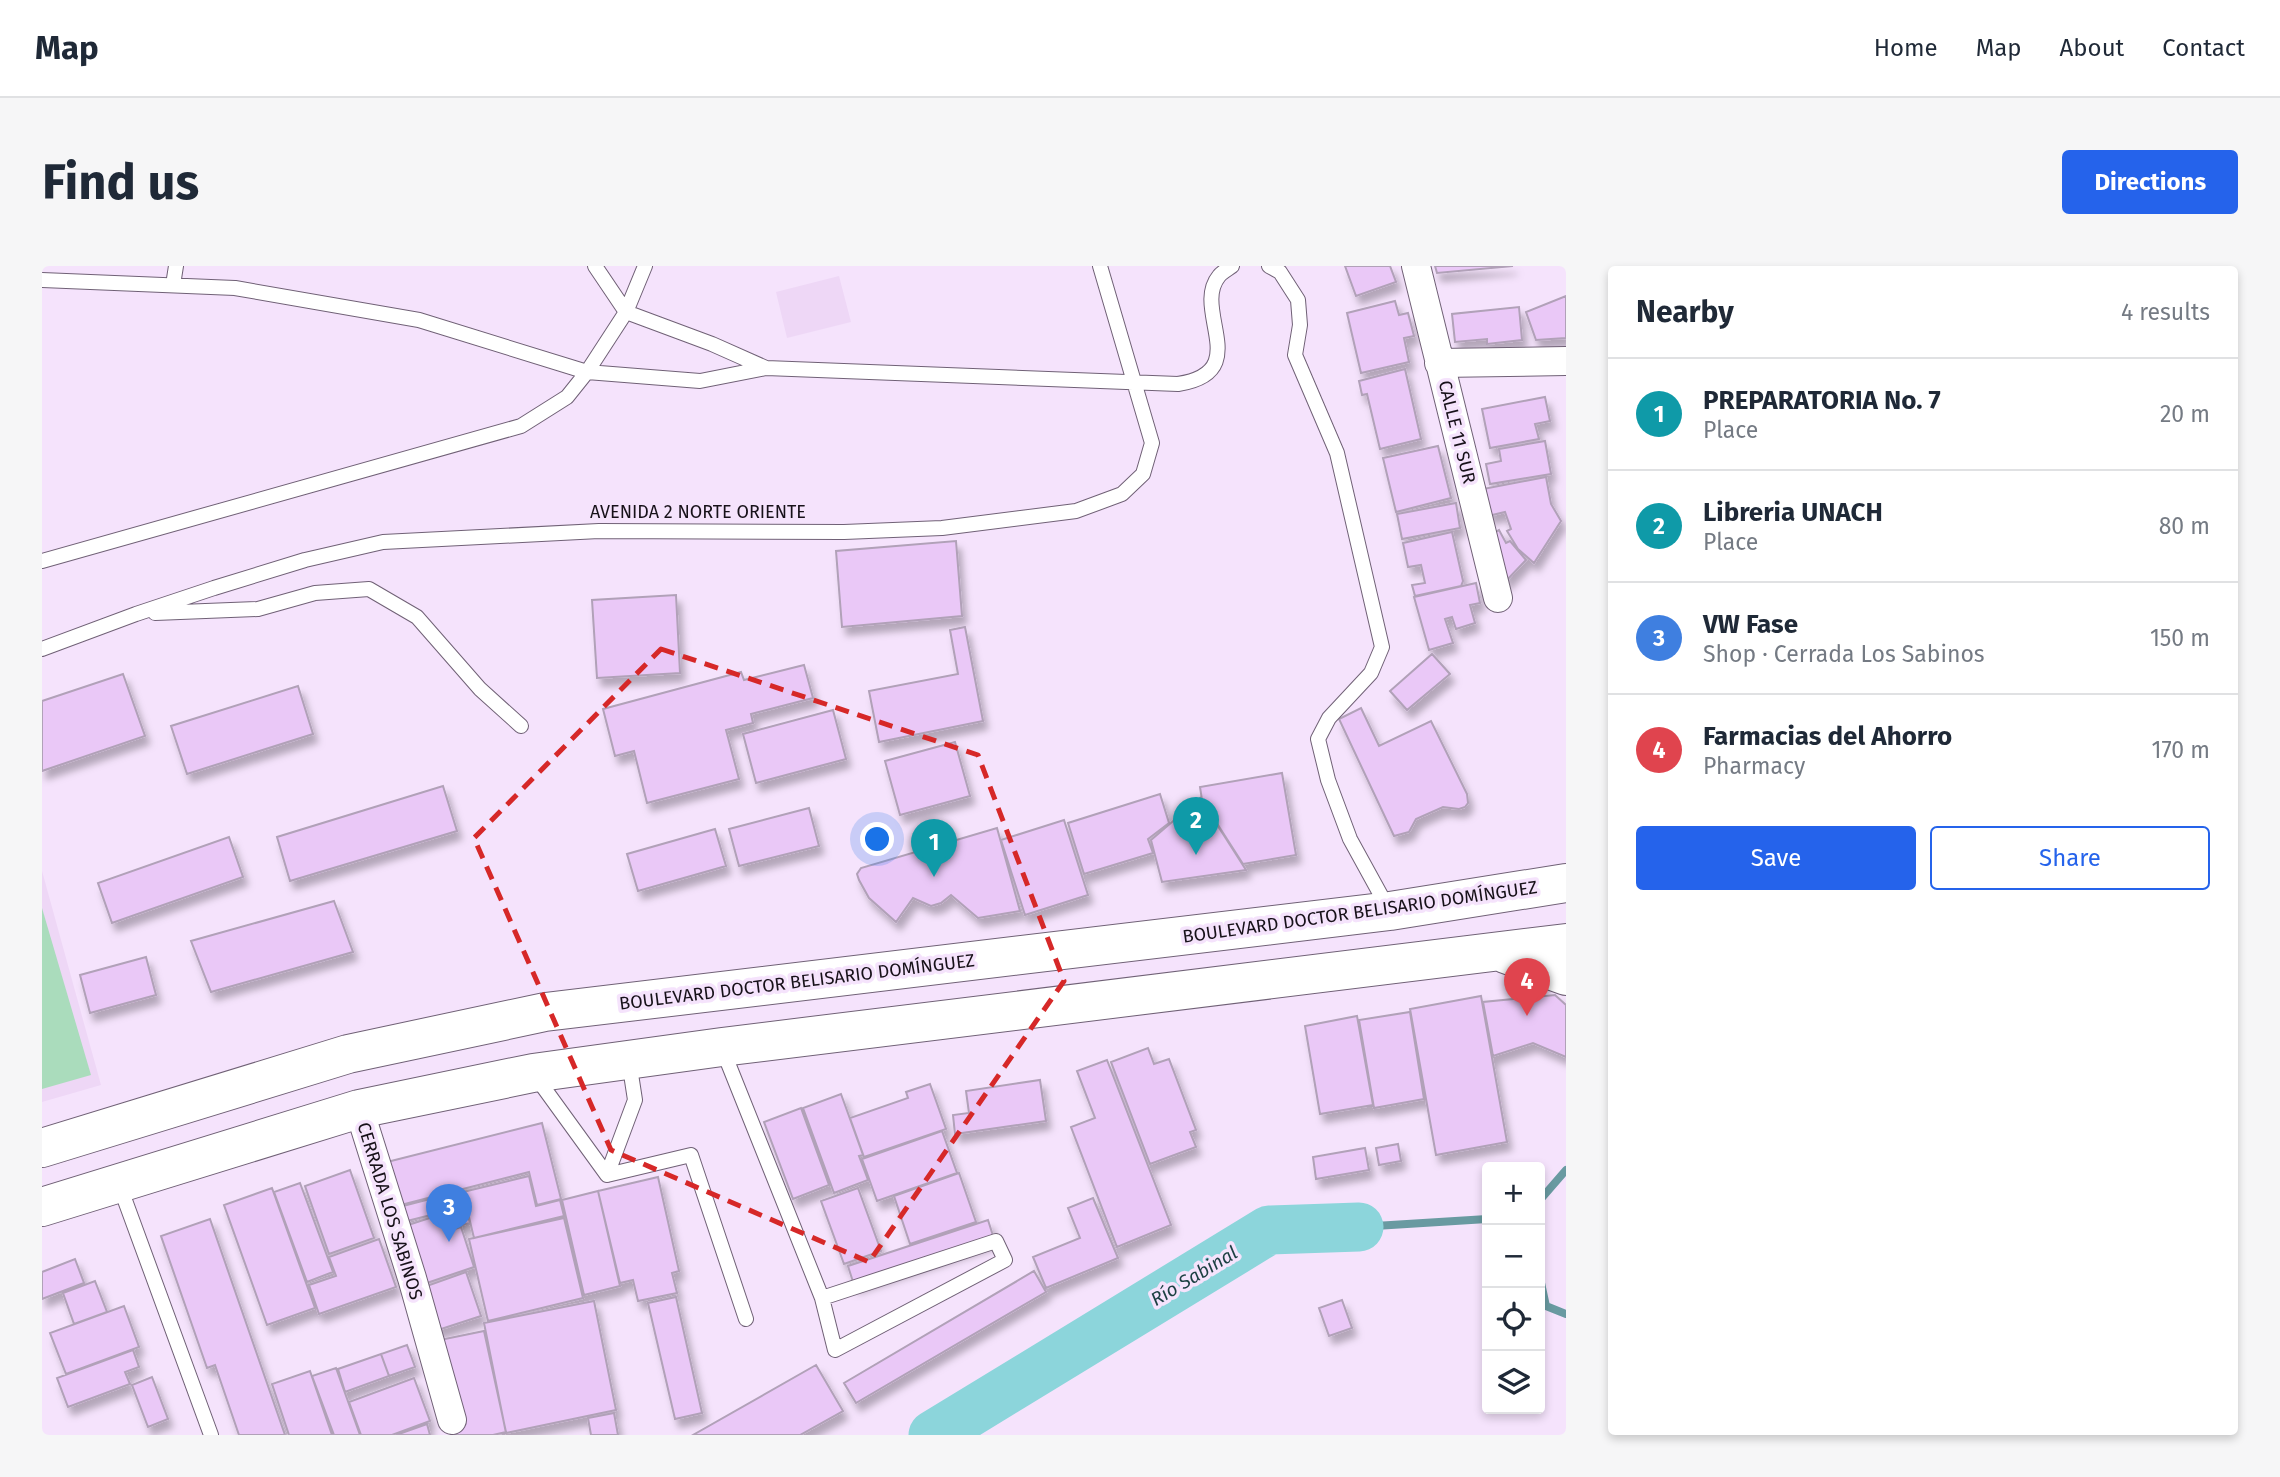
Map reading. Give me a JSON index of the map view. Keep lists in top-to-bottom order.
{
  "streets": {
    "main road": ["BOULEVARD DOCTOR BELISARIO DOMÍNGUEZ"],
    "street": ["CALLE 11 SUR", "CERRADA LOS SABINOS"],
    "lane": ["AVENIDA 2 NORTE ORIENTE"]
  },
  "water": ["Río Sabinal"],
  "page": {
    "header": "Map",
    "nav": [
      "Home",
      "Map",
      "About",
      "Contact"
    ],
    "buttons": [
      "Directions",
      ["Save", "Share"]
    ],
    "title": "Find us",
    "heading": ["Nearby", "4 results"],
    "list": [
      {
        "mark": "1",
        "name": "PREPARATORIA No. 7",
        "note": "Place",
        "value": "20 m"
      },
      {
        "mark": "2",
        "name": "Libreria UNACH",
        "note": "Place",
        "value": "80 m"
      },
      {
        "mark": "3",
        "name": "VW Fase",
        "note": "Shop · Cerrada Los Sabinos",
        "value": "150 m"
      },
      {
        "mark": "4",
        "name": "Farmacias del Ahorro",
        "note": "Pharmacy",
        "value": "170 m"
      }
    ],
    "pins": [
      "2",
      "1",
      "4",
      "3"
    ],
    "map_buttons": ["+", "−"]
  }
}
